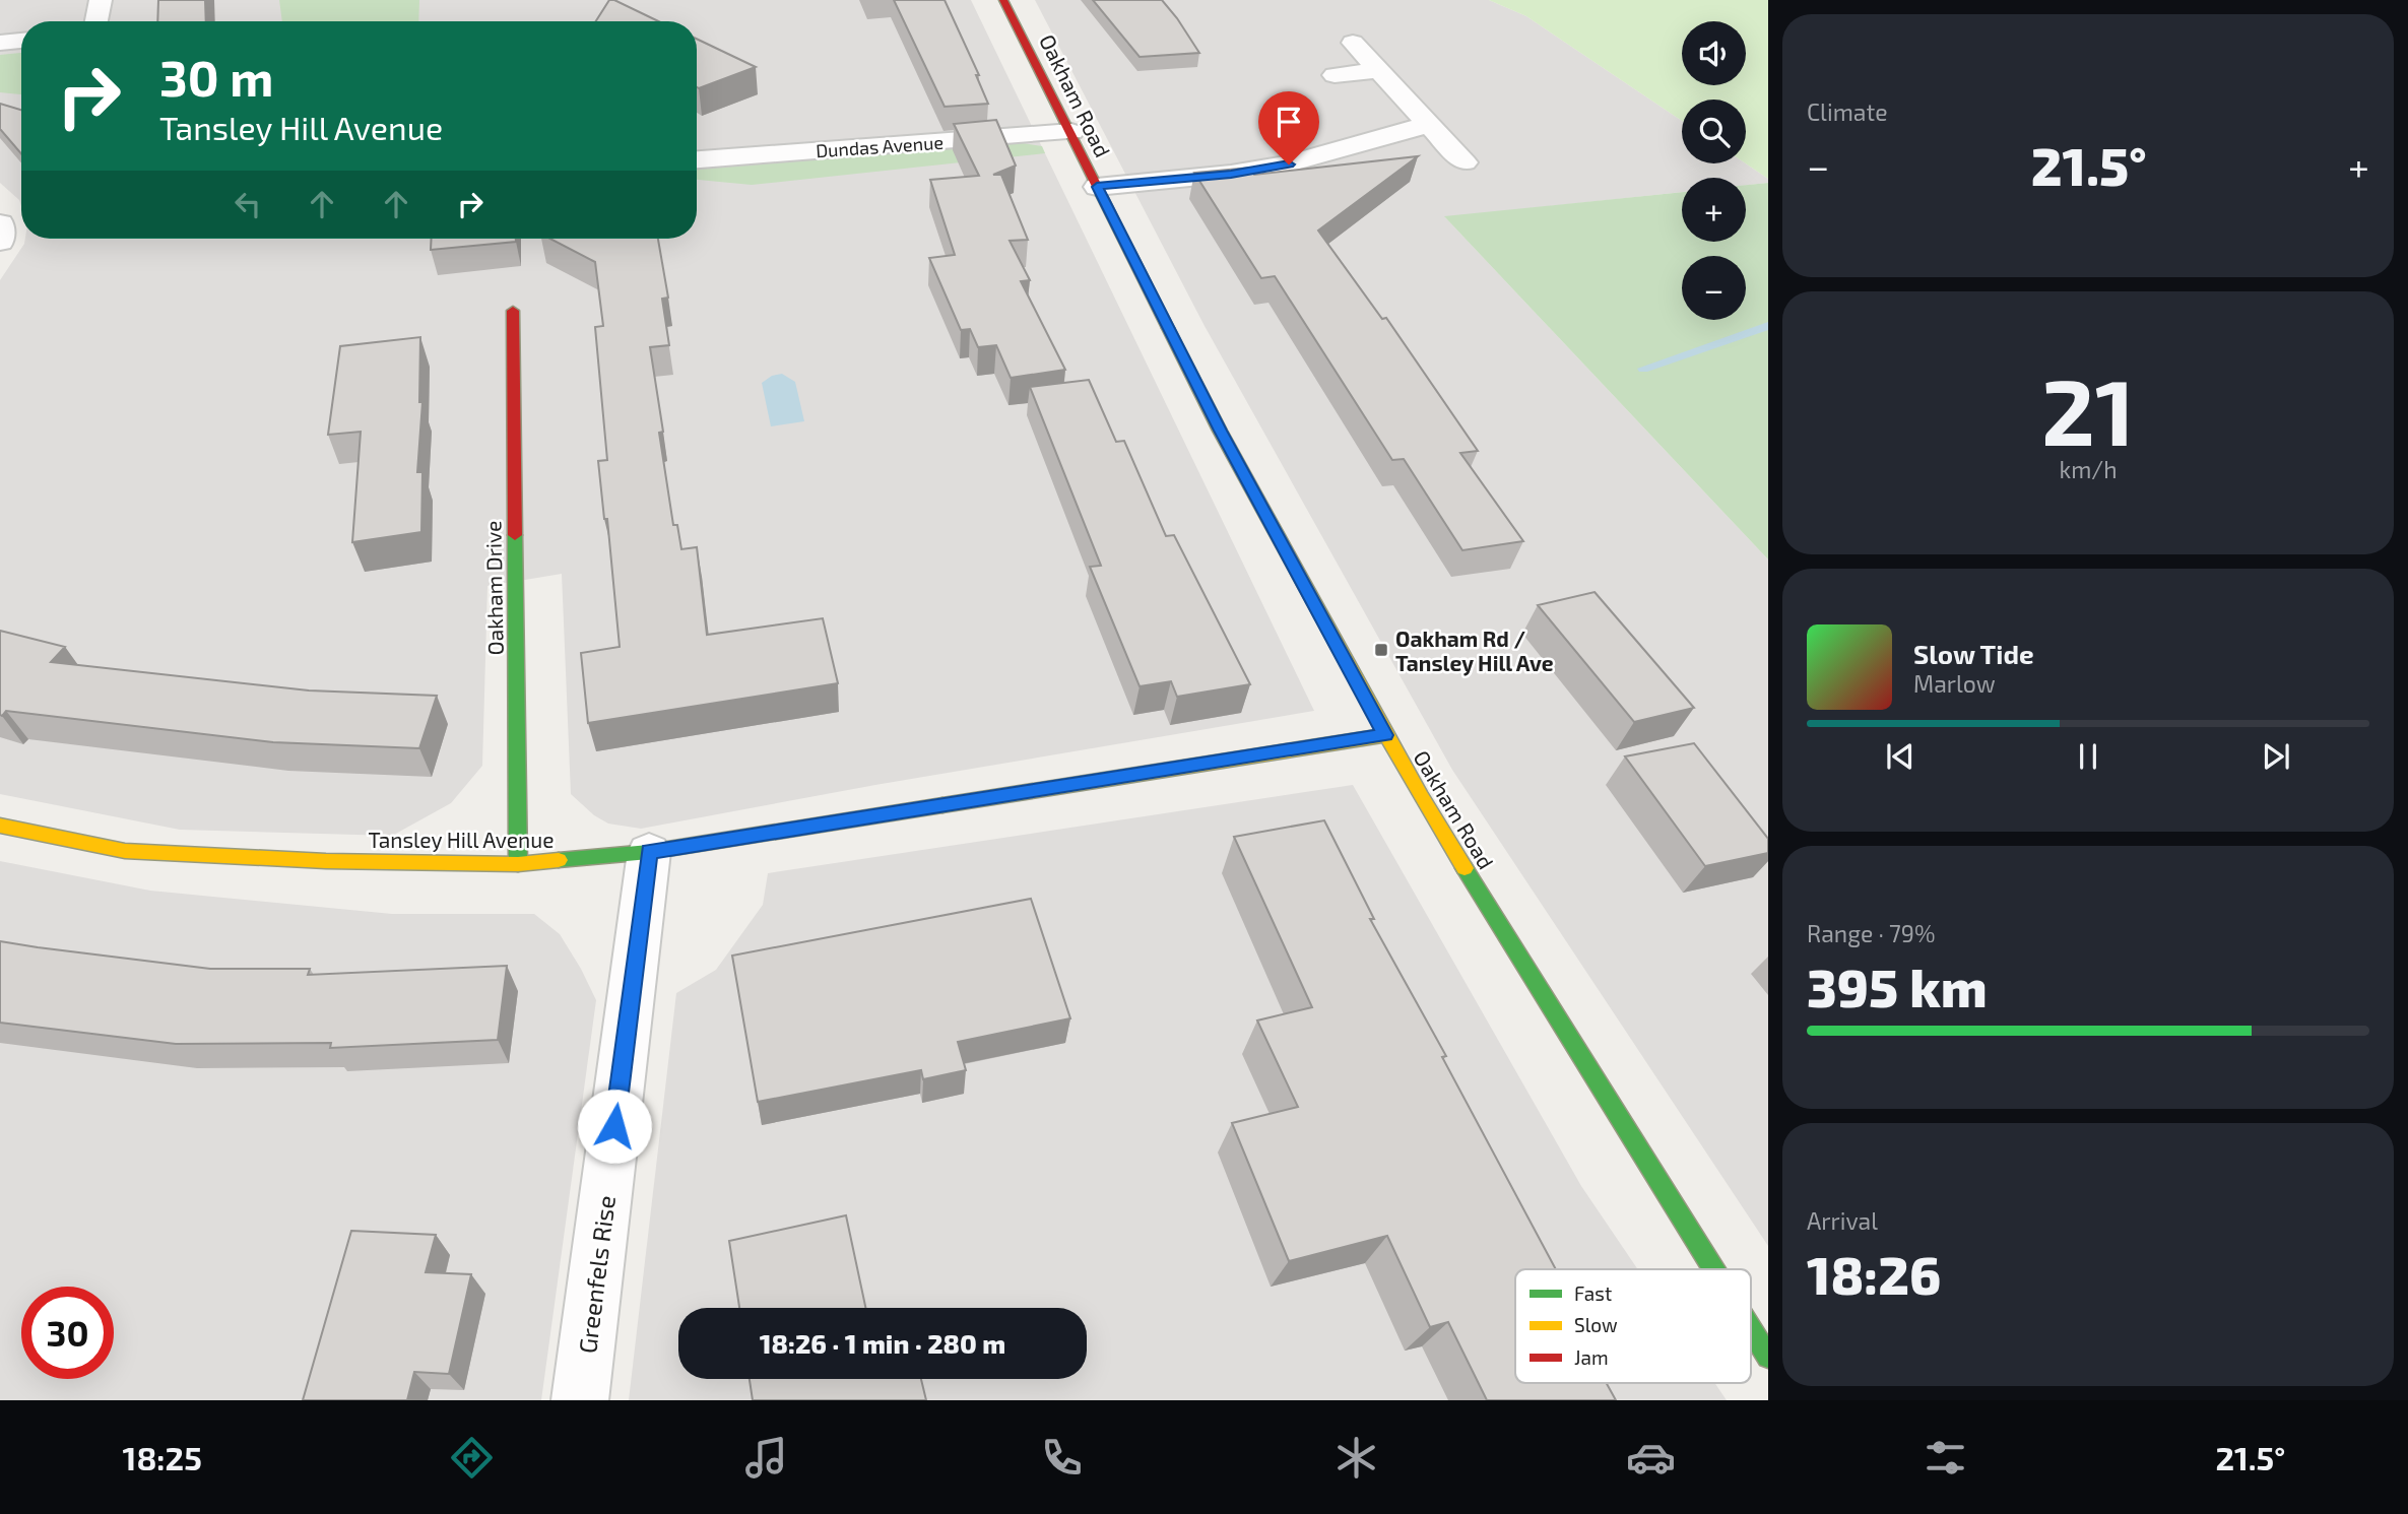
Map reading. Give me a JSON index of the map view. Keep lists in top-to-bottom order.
{
  "streets": {
    "street": [
      "Oakham Road",
      "Dundas Avenue",
      "Oakham Drive",
      "Tansley Hill Avenue",
      "Greenfels Rise"
    ]
  },
  "crossings": [
    ["Oakham Road", "Dundas Avenue"],
    ["Oakham Road", "Tansley Hill Avenue"],
    ["Oakham Drive", "Tansley Hill Avenue"],
    ["Tansley Hill Avenue", "Greenfels Rise"]
  ],
  "places": {
    "transit": ["Oakham Rd / Tansley Hill Ave"]
  },
  "legend": ["Fast", "Slow", "Jam"],
  "page": {
    "tile": [
      "Climate",
      ["21", "km/h"],
      ["Range · 79%", "395 km"],
      ["Arrival", "18:26"]
    ],
    "map_buttons": ["+", "−"],
    "turn": ["30 m", "Tansley Hill Avenue"],
    "heat": ["−", "21.5°", "+"],
    "song": ["Slow Tide", "Marlow"],
    "limit": "30",
    "trip": "18:26 · 1 min · 280 m",
    "tabs": ["18:25", "21.5°"]
  }
}
